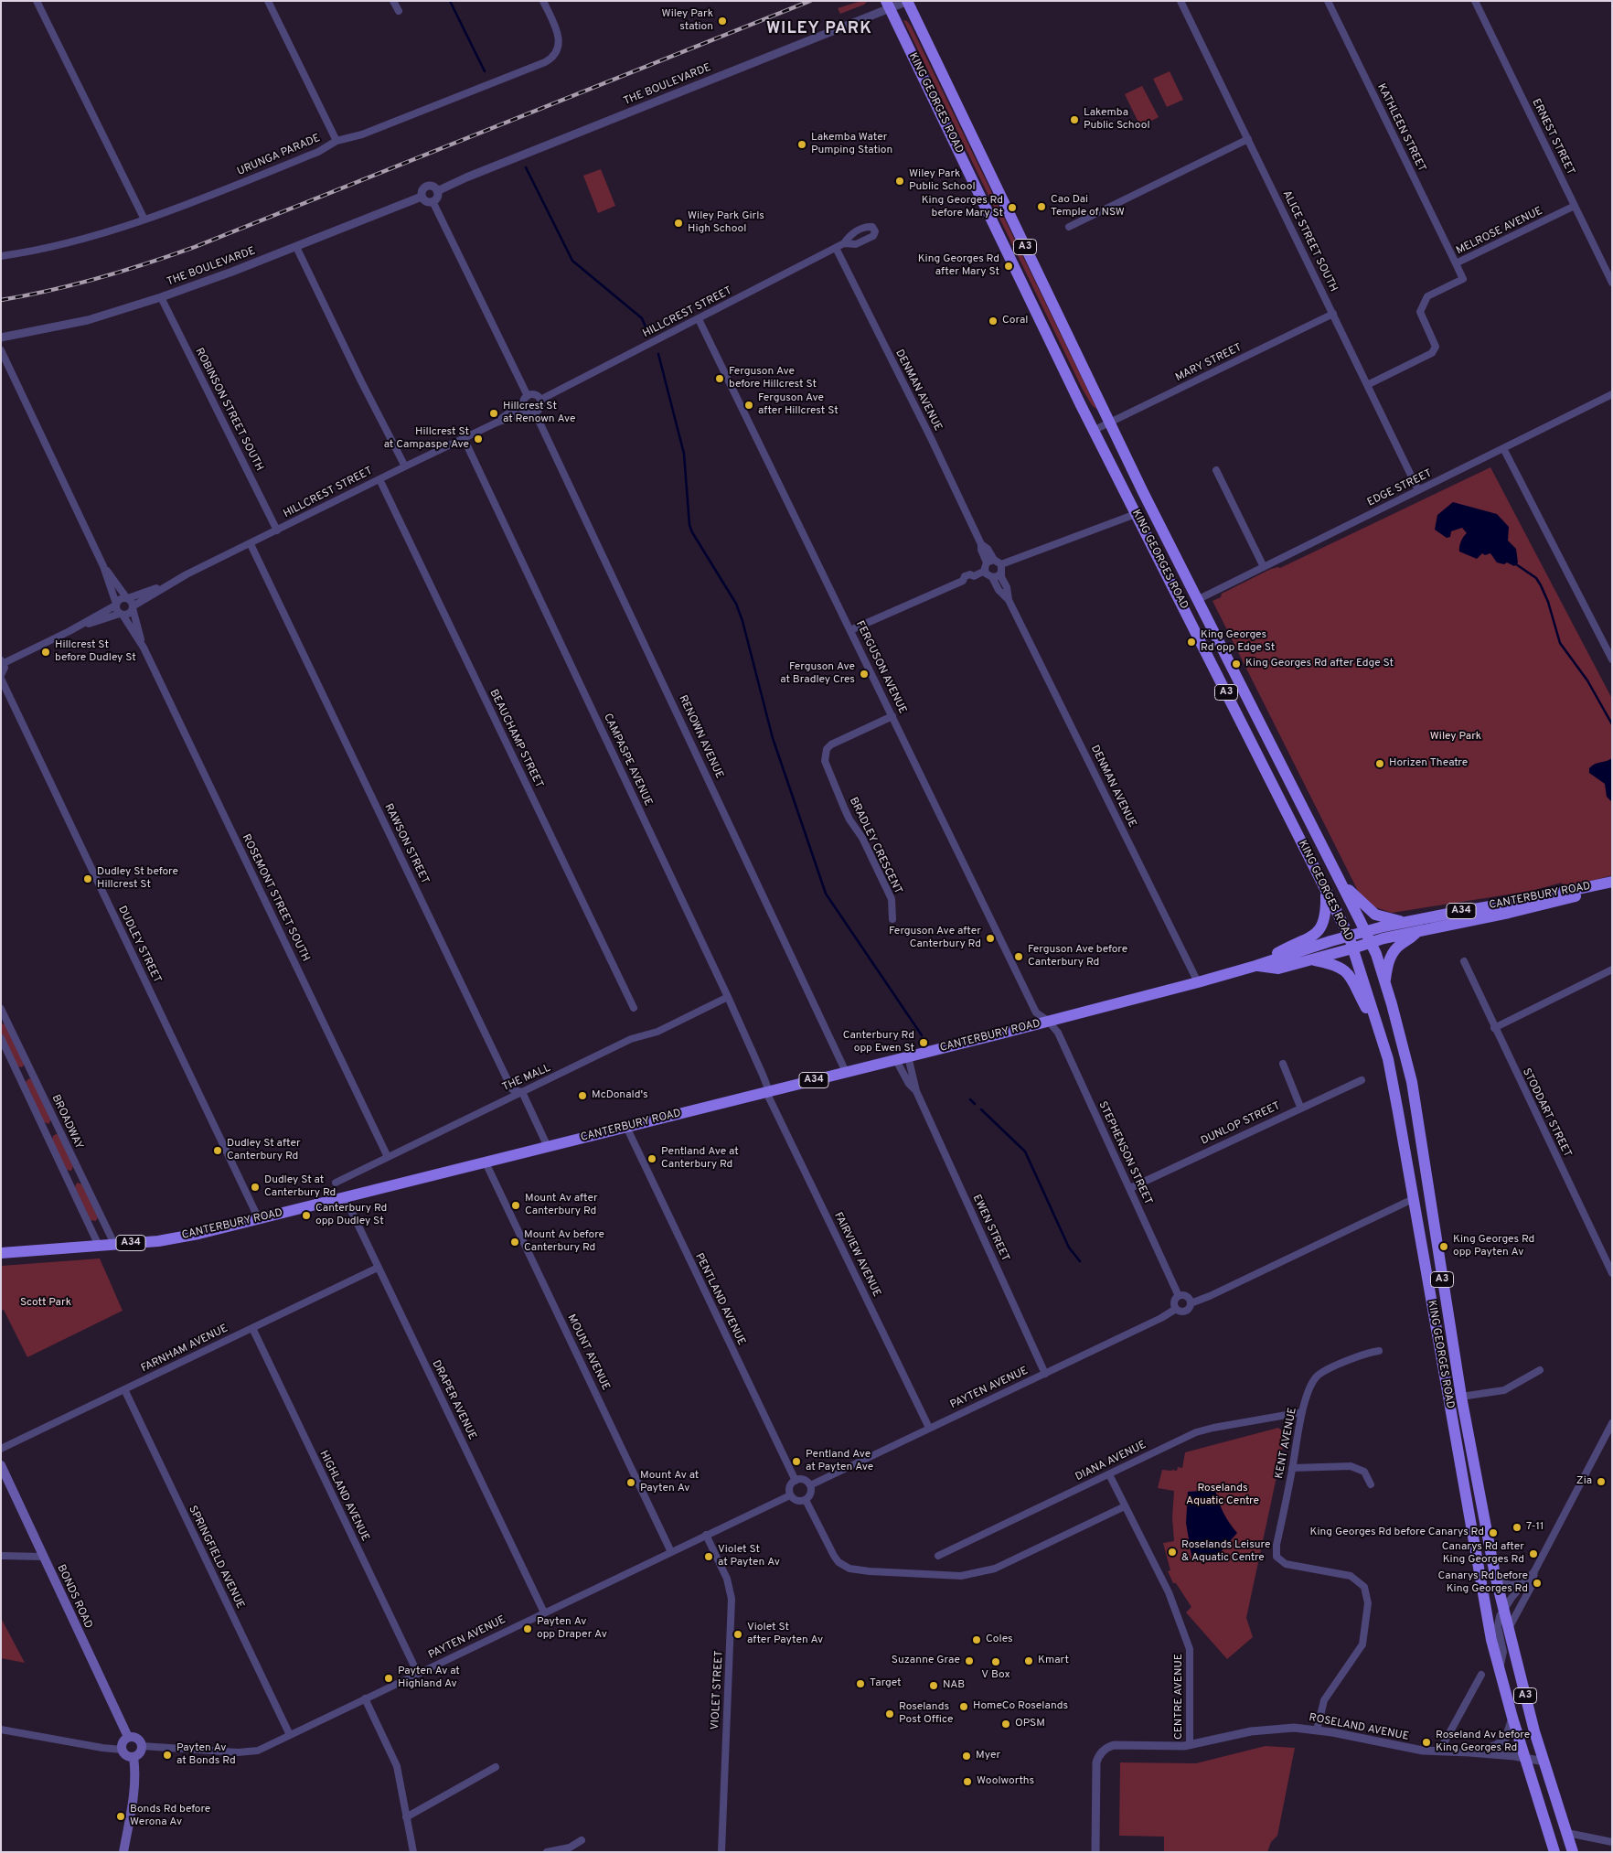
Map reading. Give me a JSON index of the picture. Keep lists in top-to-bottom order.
{
  "streets": {
    "highway": [
      "KING GEORGES ROAD",
      "A3",
      "CANTERBURY ROAD",
      "A34"
    ],
    "main road": ["BONDS ROAD"],
    "street": [
      "THE BOULEVARDE",
      "KATHLEEN STREET",
      "ERNEST STREET",
      "URUNGA PARADE",
      "MELROSE AVENUE",
      "ALICE STREET SOUTH",
      "HILLCREST STREET",
      "MARY STREET",
      "DENMAN AVENUE",
      "ROBINSON STREET SOUTH",
      "EDGE STREET",
      "FERGUSON AVENUE",
      "RENOWN AVENUE",
      "BEAUCHAMP STREET",
      "CAMPASPE AVENUE",
      "RAWSON STREET",
      "BRADLEY CRESCENT",
      "ROSEMONT STREET SOUTH",
      "DUDLEY STREET",
      "THE MALL",
      "STODDART STREET",
      "BROADWAY",
      "DUNLOP STREET",
      "STEPHENSON STREET",
      "EWEN STREET",
      "FAIRVIEW AVENUE",
      "PENTLAND AVENUE",
      "FARNHAM AVENUE",
      "MOUNT AVENUE",
      "PAYTEN AVENUE",
      "DRAPER AVENUE",
      "KENT AVENUE",
      "DIANA AVENUE",
      "HIGHLAND AVENUE",
      "SPRINGFIELD AVENUE",
      "VIOLET STREET",
      "CENTRE AVENUE",
      "ROSELAND AVENUE"
    ]
  },
  "crossings": [
    ["THE BOULEVARDE", "KING GEORGES ROAD"],
    ["THE BOULEVARDE", "ROBINSON STREET SOUTH"],
    ["KING GEORGES ROAD", "MARY STREET"],
    ["KING GEORGES ROAD", "EDGE STREET"],
    ["KING GEORGES ROAD", "CANTERBURY ROAD"],
    ["KING GEORGES ROAD", "ROSELAND AVENUE"],
    ["KATHLEEN STREET", "MELROSE AVENUE"],
    ["ERNEST STREET", "MELROSE AVENUE"],
    ["MELROSE AVENUE", "ALICE STREET SOUTH"],
    ["ALICE STREET SOUTH", "MARY STREET"],
    ["ALICE STREET SOUTH", "EDGE STREET"],
    ["HILLCREST STREET", "DENMAN AVENUE"],
    ["HILLCREST STREET", "ROBINSON STREET SOUTH"],
    ["HILLCREST STREET", "FERGUSON AVENUE"],
    ["HILLCREST STREET", "RENOWN AVENUE"],
    ["HILLCREST STREET", "BEAUCHAMP STREET"],
    ["HILLCREST STREET", "CAMPASPE AVENUE"],
    ["HILLCREST STREET", "RAWSON STREET"],
    ["HILLCREST STREET", "ROSEMONT STREET SOUTH"],
    ["DENMAN AVENUE", "CANTERBURY ROAD"],
    ["FERGUSON AVENUE", "BRADLEY CRESCENT"],
    ["FERGUSON AVENUE", "CANTERBURY ROAD"],
    ["FERGUSON AVENUE", "STEPHENSON STREET"],
    ["RENOWN AVENUE", "CANTERBURY ROAD"],
    ["CAMPASPE AVENUE", "CANTERBURY ROAD"],
    ["CAMPASPE AVENUE", "THE MALL"],
    ["CAMPASPE AVENUE", "FAIRVIEW AVENUE"],
    ["RAWSON STREET", "CANTERBURY ROAD"],
    ["RAWSON STREET", "THE MALL"],
    ["CANTERBURY ROAD", "DUDLEY STREET"],
    ["CANTERBURY ROAD", "BROADWAY"],
    ["CANTERBURY ROAD", "STEPHENSON STREET"],
    ["CANTERBURY ROAD", "EWEN STREET"],
    ["CANTERBURY ROAD", "FAIRVIEW AVENUE"],
    ["CANTERBURY ROAD", "PENTLAND AVENUE"],
    ["CANTERBURY ROAD", "MOUNT AVENUE"],
    ["CANTERBURY ROAD", "DRAPER AVENUE"],
    ["ROSEMONT STREET SOUTH", "THE MALL"],
    ["DUNLOP STREET", "STEPHENSON STREET"],
    ["STEPHENSON STREET", "PAYTEN AVENUE"],
    ["EWEN STREET", "PAYTEN AVENUE"],
    ["FAIRVIEW AVENUE", "PAYTEN AVENUE"],
    ["PENTLAND AVENUE", "PAYTEN AVENUE"],
    ["FARNHAM AVENUE", "DRAPER AVENUE"],
    ["FARNHAM AVENUE", "HIGHLAND AVENUE"],
    ["FARNHAM AVENUE", "SPRINGFIELD AVENUE"],
    ["MOUNT AVENUE", "PAYTEN AVENUE"],
    ["PAYTEN AVENUE", "DRAPER AVENUE"],
    ["PAYTEN AVENUE", "HIGHLAND AVENUE"],
    ["PAYTEN AVENUE", "SPRINGFIELD AVENUE"],
    ["PAYTEN AVENUE", "BONDS ROAD"],
    ["PAYTEN AVENUE", "VIOLET STREET"],
    ["KENT AVENUE", "DIANA AVENUE"],
    ["KENT AVENUE", "ROSELAND AVENUE"],
    ["DIANA AVENUE", "CENTRE AVENUE"],
    ["CENTRE AVENUE", "ROSELAND AVENUE"]
  ],
  "districts": ["WILEY PARK"],
  "parks": ["Wiley Park", "Scott Park", "Roselands Aquatic Centre"],
  "places": [
    "Wiley Park station",
    "Lakemba Public School",
    "Lakemba Water Pumping Station",
    "Wiley Park Public School",
    "Cao Dai Temple of NSW",
    "King Georges Rd before Mary St",
    "Wiley Park Girls High School",
    "King Georges Rd after Mary St",
    "Coral",
    "Ferguson Ave before Hillcrest St",
    "Ferguson Ave after Hillcrest St",
    "Hillcrest St at Renown Ave",
    "Hillcrest St at Campaspe Ave",
    "King Georges Rd opp Edge St",
    "Hillcrest St before Dudley St",
    "King Georges Rd after Edge St",
    "Ferguson Ave at Bradley Cres",
    "Horizen Theatre",
    "Dudley St before Hillcrest St",
    "Ferguson Ave after Canterbury Rd",
    "Ferguson Ave before Canterbury Rd",
    "Canterbury Rd opp Ewen St",
    "McDonald's",
    "Dudley St after Canterbury Rd",
    "Pentland Ave at Canterbury Rd",
    "Dudley St at Canterbury Rd",
    "Mount Av after Canterbury Rd",
    "Canterbury Rd opp Dudley St",
    "Mount Av before Canterbury Rd",
    "King Georges Rd opp Payten Av",
    "Pentland Ave at Payten Ave",
    "Zia",
    "Mount Av at Payten Av",
    "7-11",
    "King Georges Rd before Canarys Rd",
    "Roselands Leisure & Aquatic Centre",
    "Canarys Rd after King Georges Rd",
    "Violet St at Payten Av",
    "Canarys Rd before King Georges Rd",
    "Payten Av opp Draper Av",
    "Violet St after Payten Av",
    "Coles",
    "Suzanne Grae",
    "Kmart",
    "V Box",
    "Payten Av at Highland Av",
    "Target",
    "NAB",
    "HomeCo Roselands",
    "Roselands Post Office",
    "OPSM",
    "Roseland Av before King Georges Rd",
    "Payten Av at Bonds Rd",
    "Myer",
    "Woolworths",
    "Bonds Rd before Werona Av"
  ]
}
